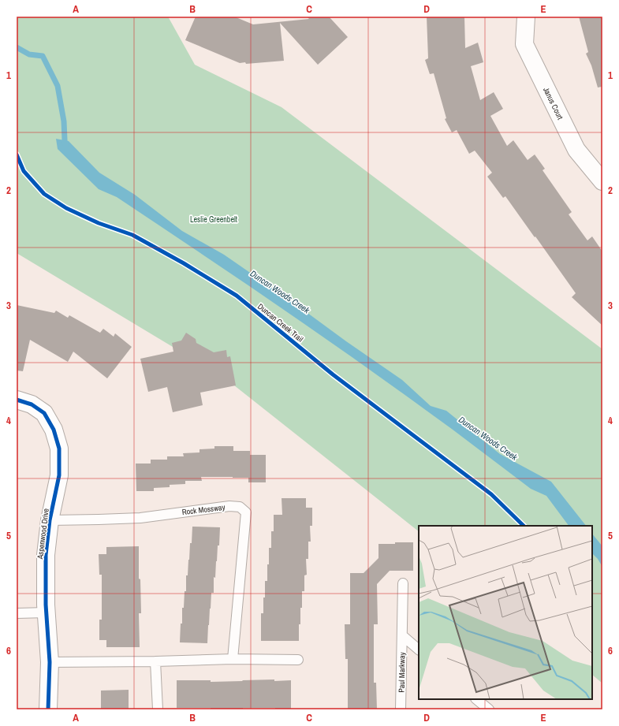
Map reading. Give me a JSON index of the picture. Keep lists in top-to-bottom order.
{
  "streets": {
    "street": ["Janus Court", "Aspenwood Drive"],
    "lane": ["Rock Mossway", "Paul Markway"],
    "cycle path": ["Duncan Creek Trail"]
  },
  "crossings": [
    ["Rock Mossway", "Aspenwood Drive"]
  ],
  "water": ["Duncan Woods Creek"],
  "parks": ["Leslie Greenbelt"],
  "grid": {
    "columns": [
      "A",
      "B",
      "C",
      "D",
      "E"
    ],
    "rows": [
      "1",
      "2",
      "3",
      "4",
      "5",
      "6"
    ]
  }
}
